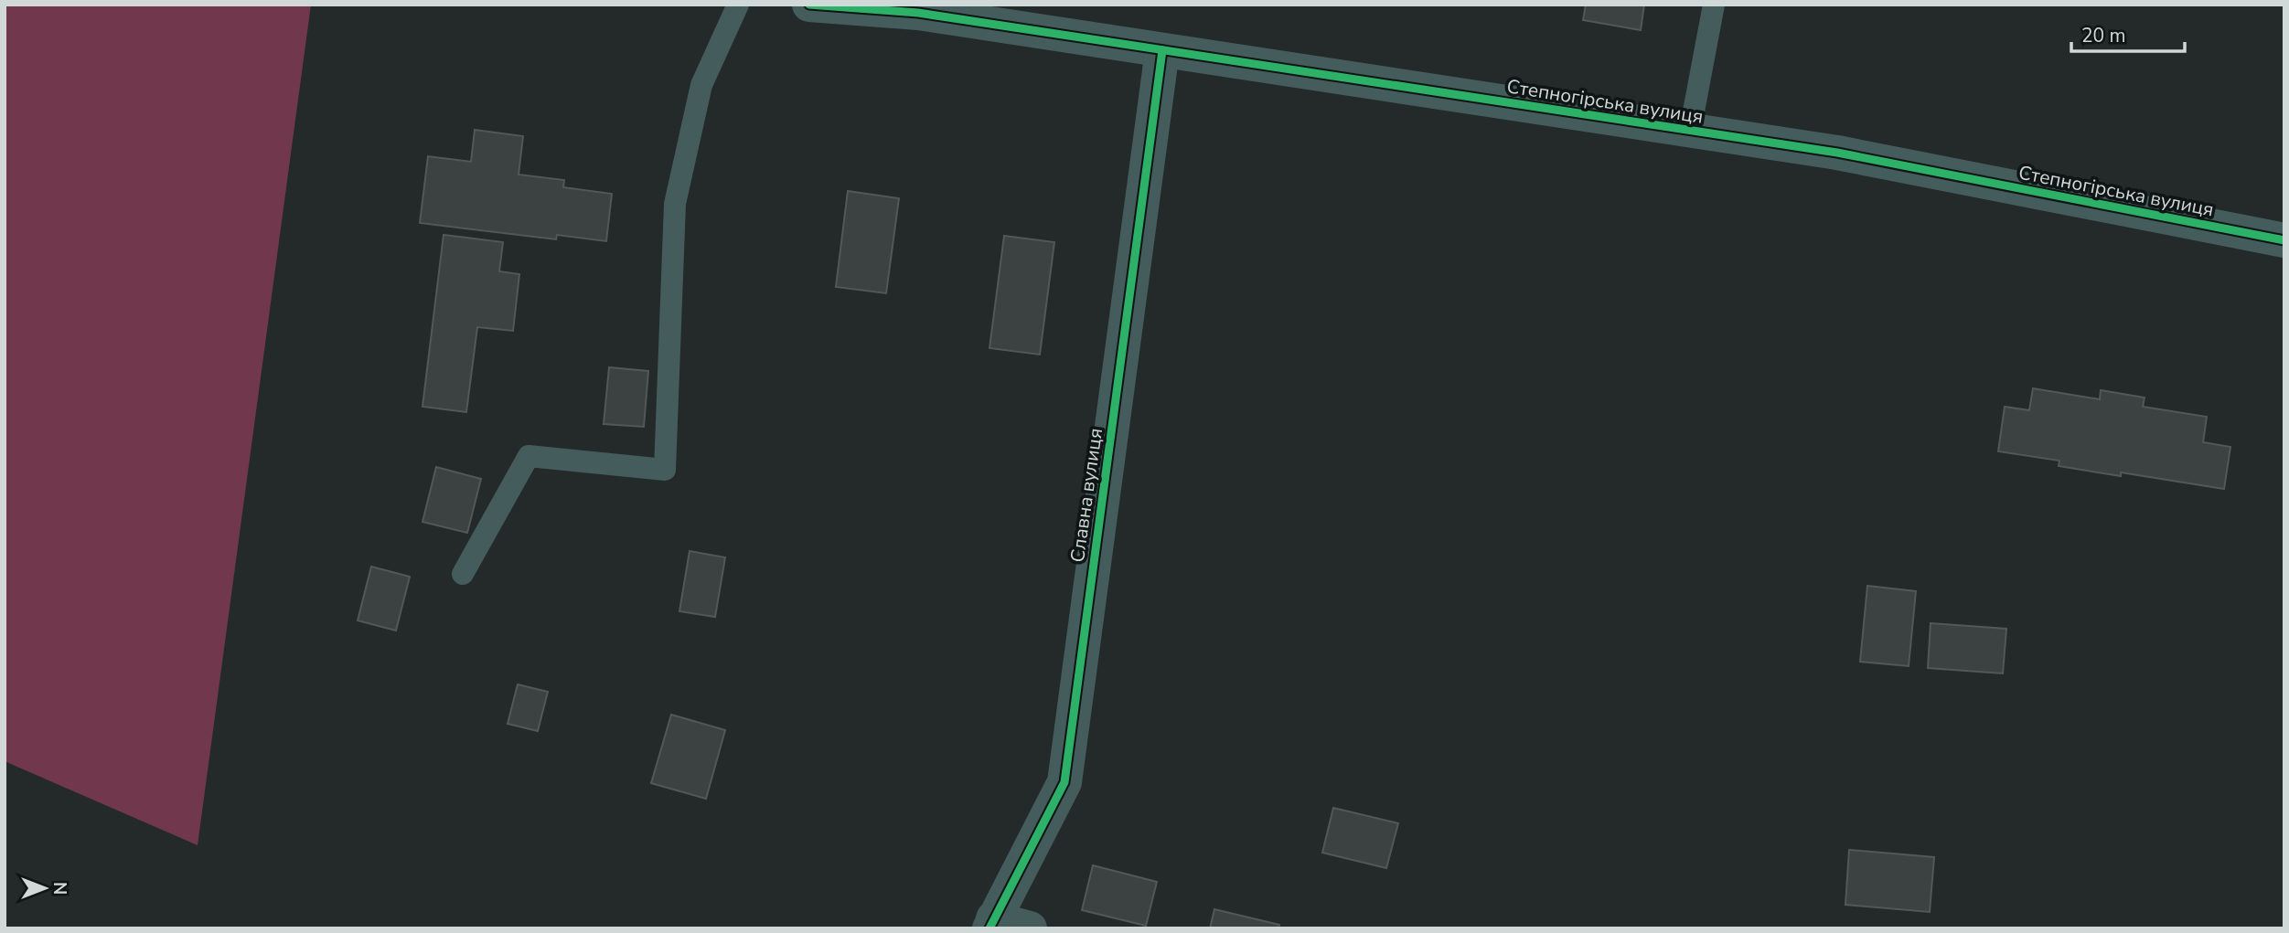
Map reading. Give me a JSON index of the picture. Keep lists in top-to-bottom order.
{
  "streets": {
    "street": ["Степногірська вулиця", "Славна вулиця"]
  },
  "crossings": [
    ["Степногірська вулиця", "Славна вулиця"]
  ],
  "scale_bar": "20 m",
  "north": "right"
}
